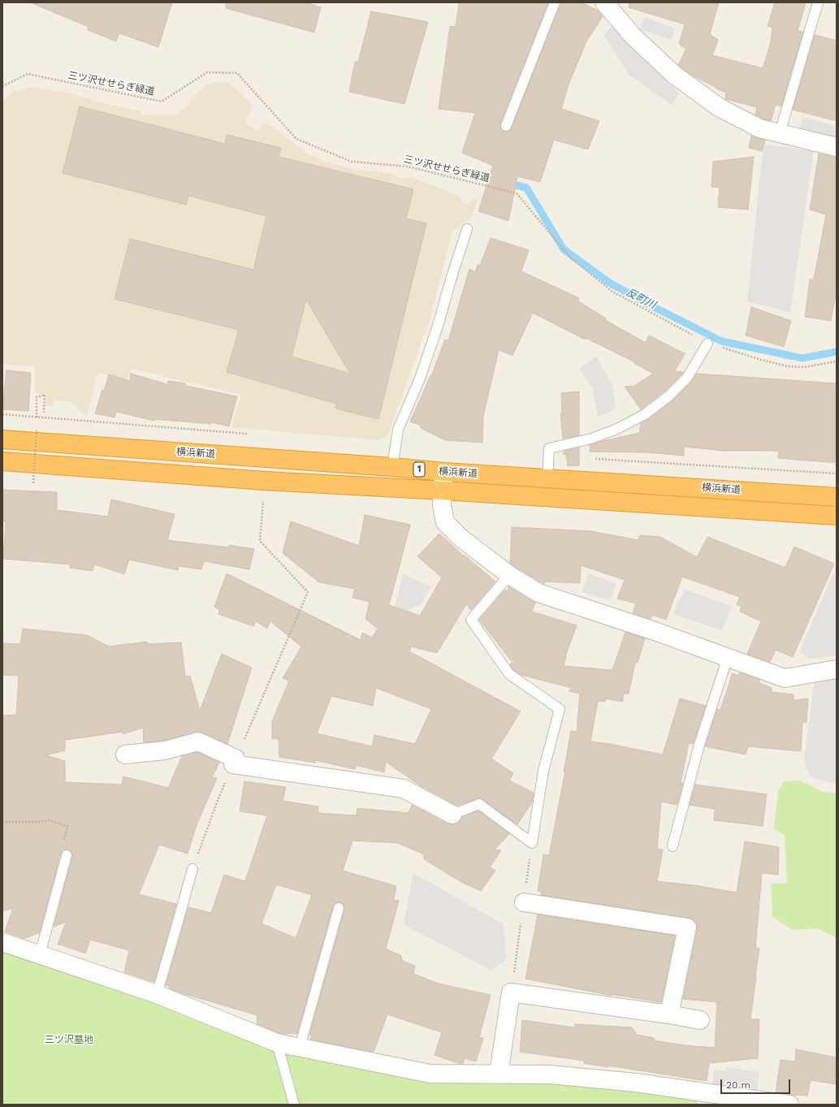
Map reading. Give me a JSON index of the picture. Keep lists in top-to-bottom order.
{
  "streets": {
    "highway": ["横浜新道", "1"],
    "path": ["三ツ沢せせらぎ緑道"]
  },
  "water": ["反町川"],
  "parks": ["三ツ沢墓地"],
  "scale_bar": "20 m"
}
